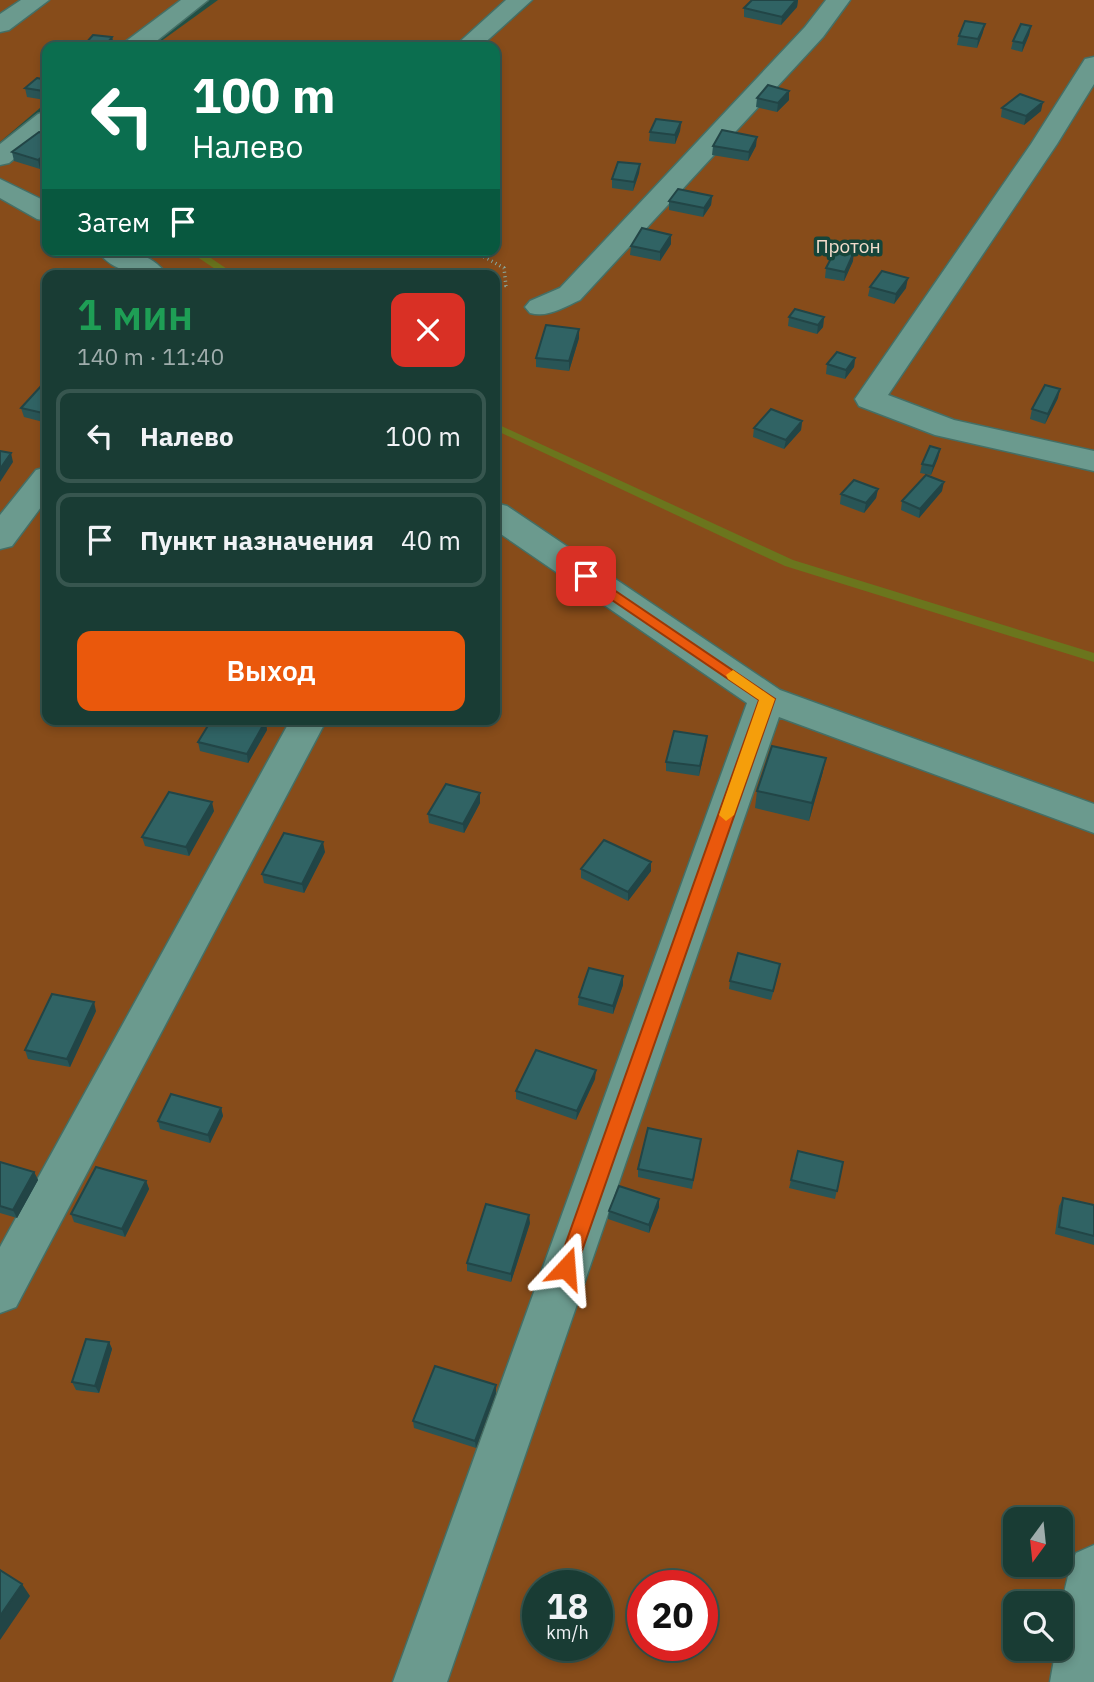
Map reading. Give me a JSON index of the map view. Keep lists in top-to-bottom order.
{
  "parks": ["Протон"],
  "north": "bottom",
  "page": {
    "turn": ["100 m", "Налево"],
    "then": "Затем",
    "heading": ["1 мин", "140 m · 11:40"],
    "list": [
      {
        "name": "Налево",
        "value": "100 m"
      },
      {
        "name": "Пункт назначения",
        "value": "40 m"
      }
    ],
    "buttons": "Выход",
    "speed": "18 km/h",
    "limit": "20"
  }
}
